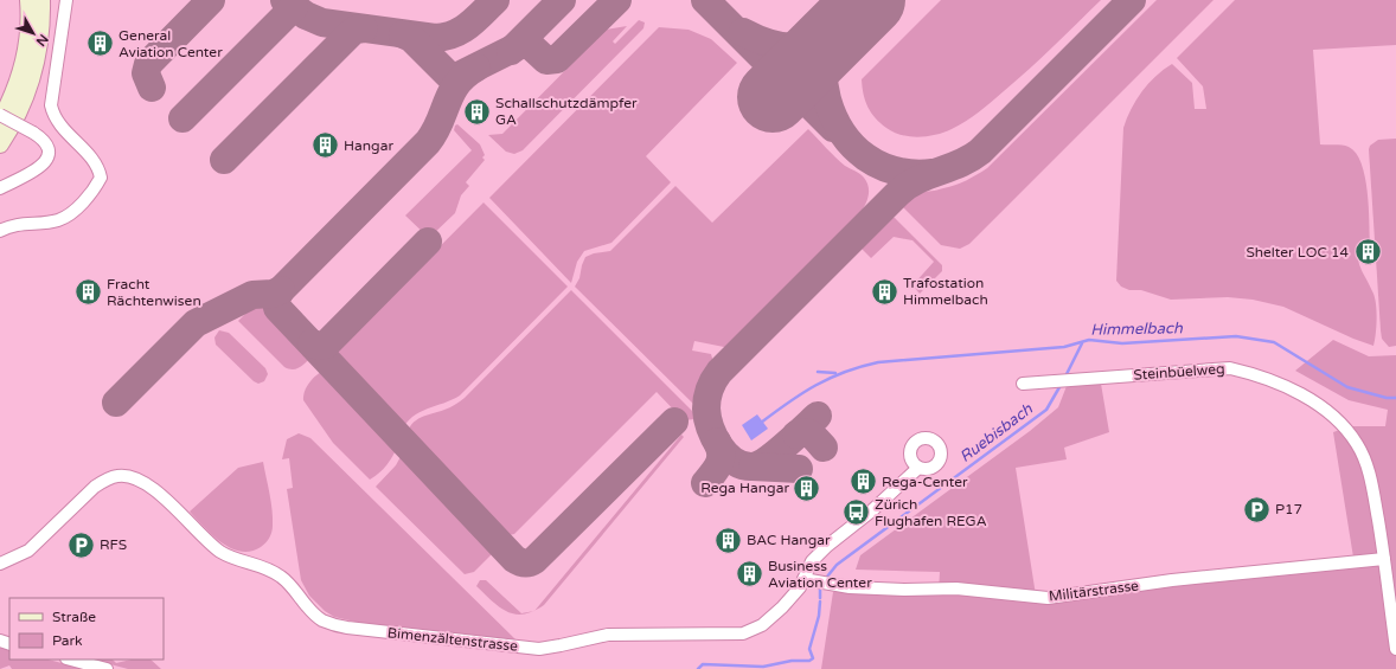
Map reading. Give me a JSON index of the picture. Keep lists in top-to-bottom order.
{
  "streets": {
    "street": ["Steinbüelweg", "Militärstrasse", "Bimenzältenstrasse"]
  },
  "crossings": [
    ["Steinbüelweg", "Militärstrasse"],
    ["Militärstrasse", "Bimenzältenstrasse"]
  ],
  "water": ["Himmelbach", "Ruebisbach"],
  "places": {
    "building": [
      "General Aviation Center",
      "Schallschutzdämpfer GA",
      "Hangar",
      "Shelter LOC 14",
      "Trafostation Himmelbach",
      "Fracht Rächtenwisen",
      "Rega-Center",
      "Rega Hangar",
      "BAC Hangar",
      "Business Aviation Center"
    ],
    "parking": ["P17", "RFS"],
    "bus stop": ["Zürich Flughafen REGA"]
  },
  "legend": ["Straße", "Park"],
  "north": "bottom right"
}
